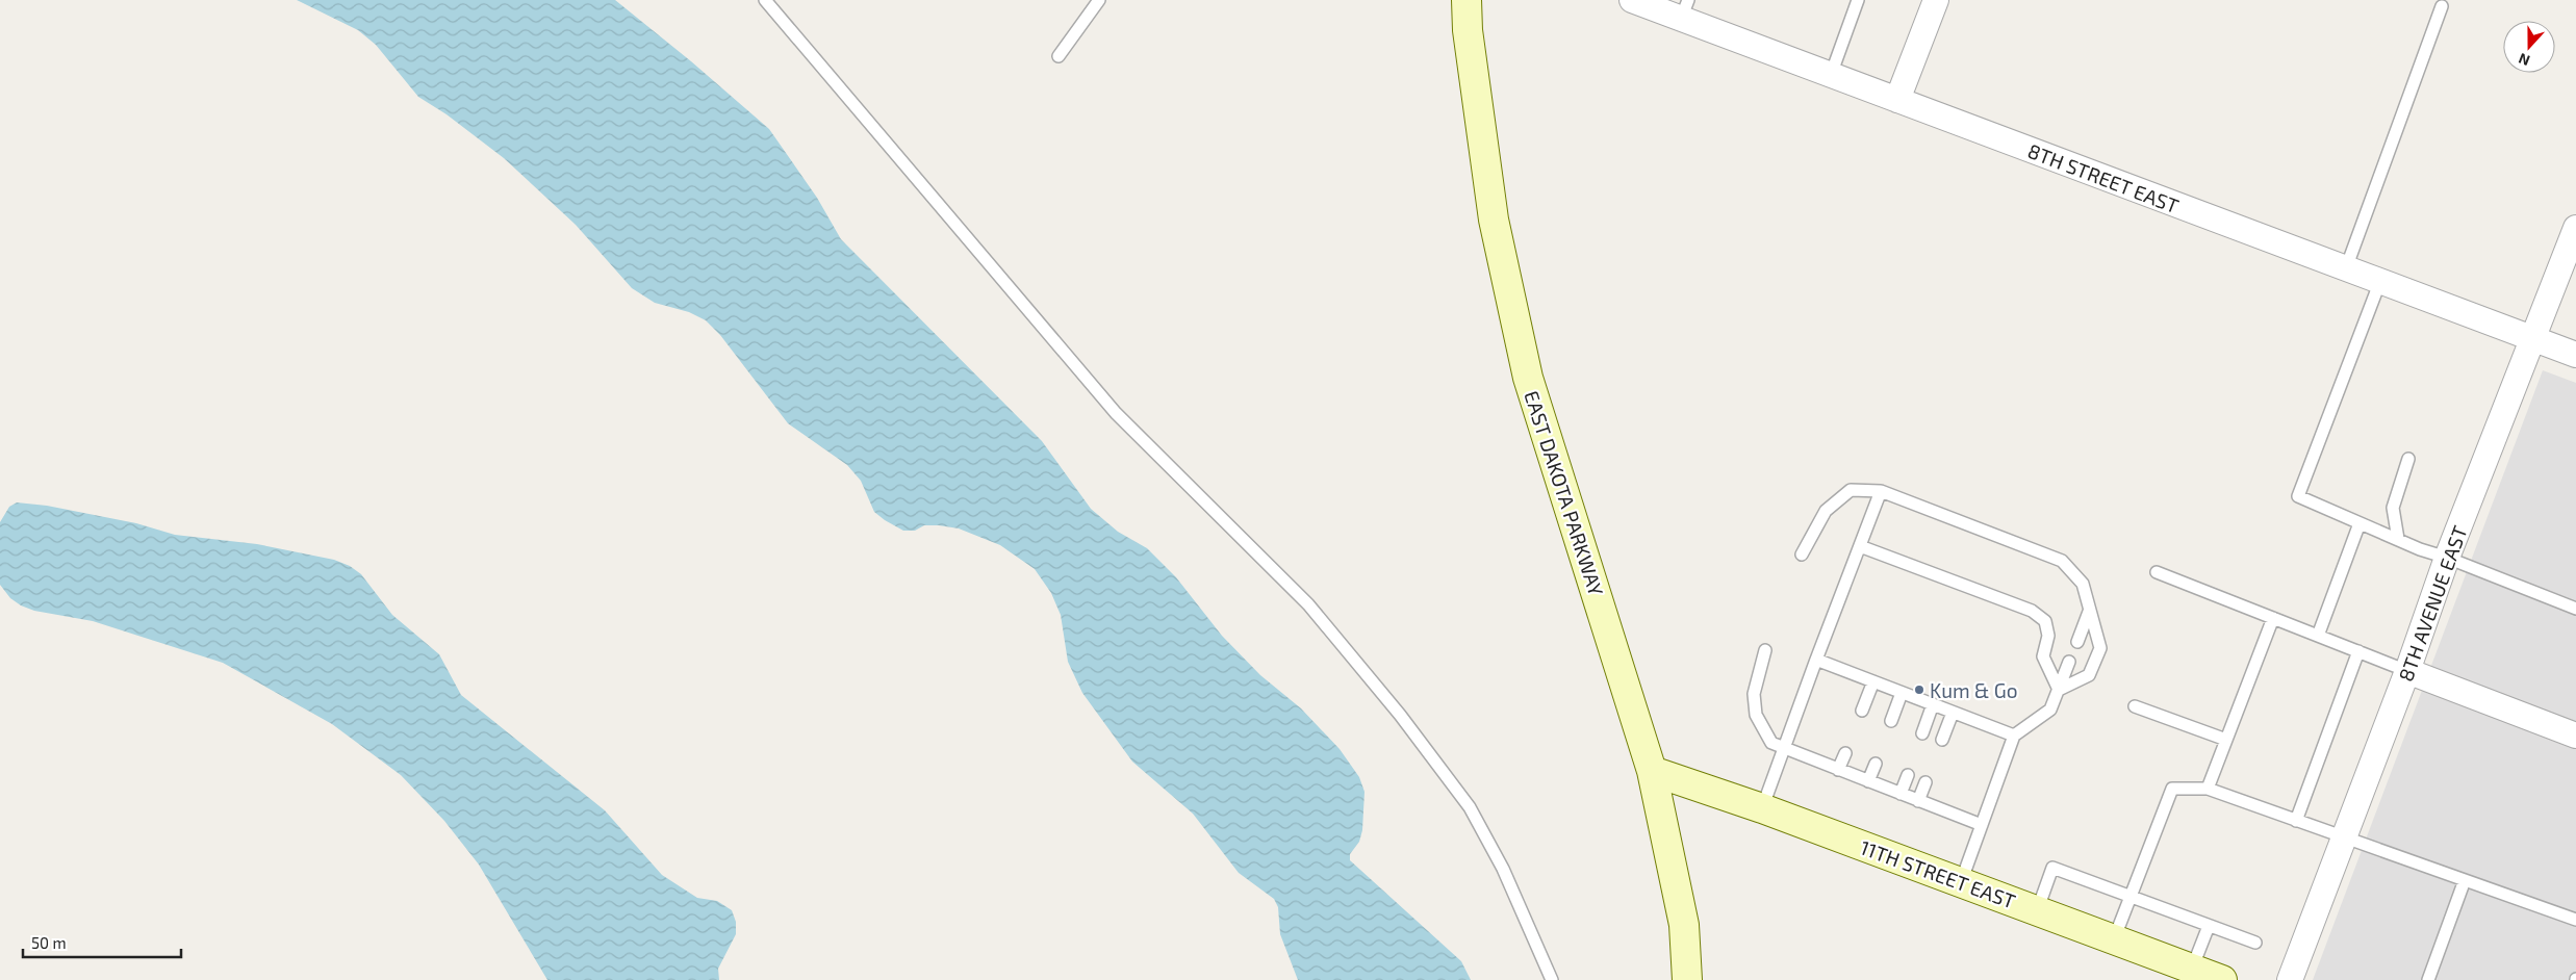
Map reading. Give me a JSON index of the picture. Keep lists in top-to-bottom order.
{
  "streets": {
    "main road": ["EAST DAKOTA PARKWAY", "11TH STREET EAST"],
    "street": ["8TH STREET EAST", "8TH AVENUE EAST"]
  },
  "crossings": [
    ["8TH STREET EAST", "8TH AVENUE EAST"],
    ["EAST DAKOTA PARKWAY", "11TH STREET EAST"]
  ],
  "places": ["Kum & Go"],
  "scale_bar": "50 m",
  "north": "bottom"
}
